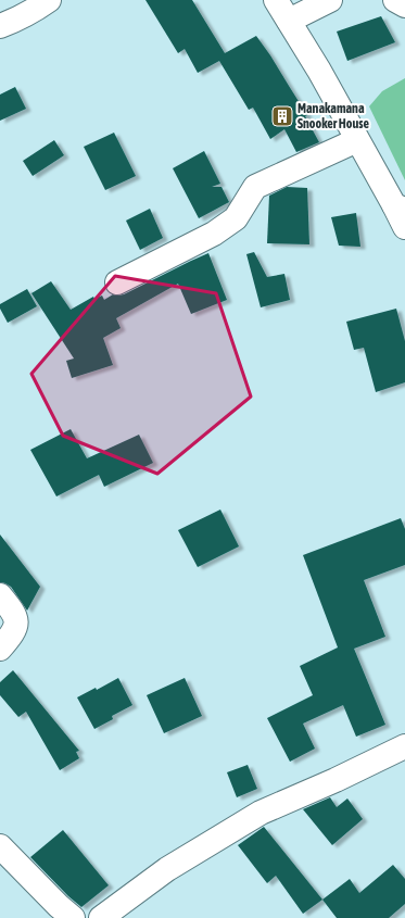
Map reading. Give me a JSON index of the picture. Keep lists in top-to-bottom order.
{
  "places": {
    "building": ["Manakamana Snooker House"]
  }
}
